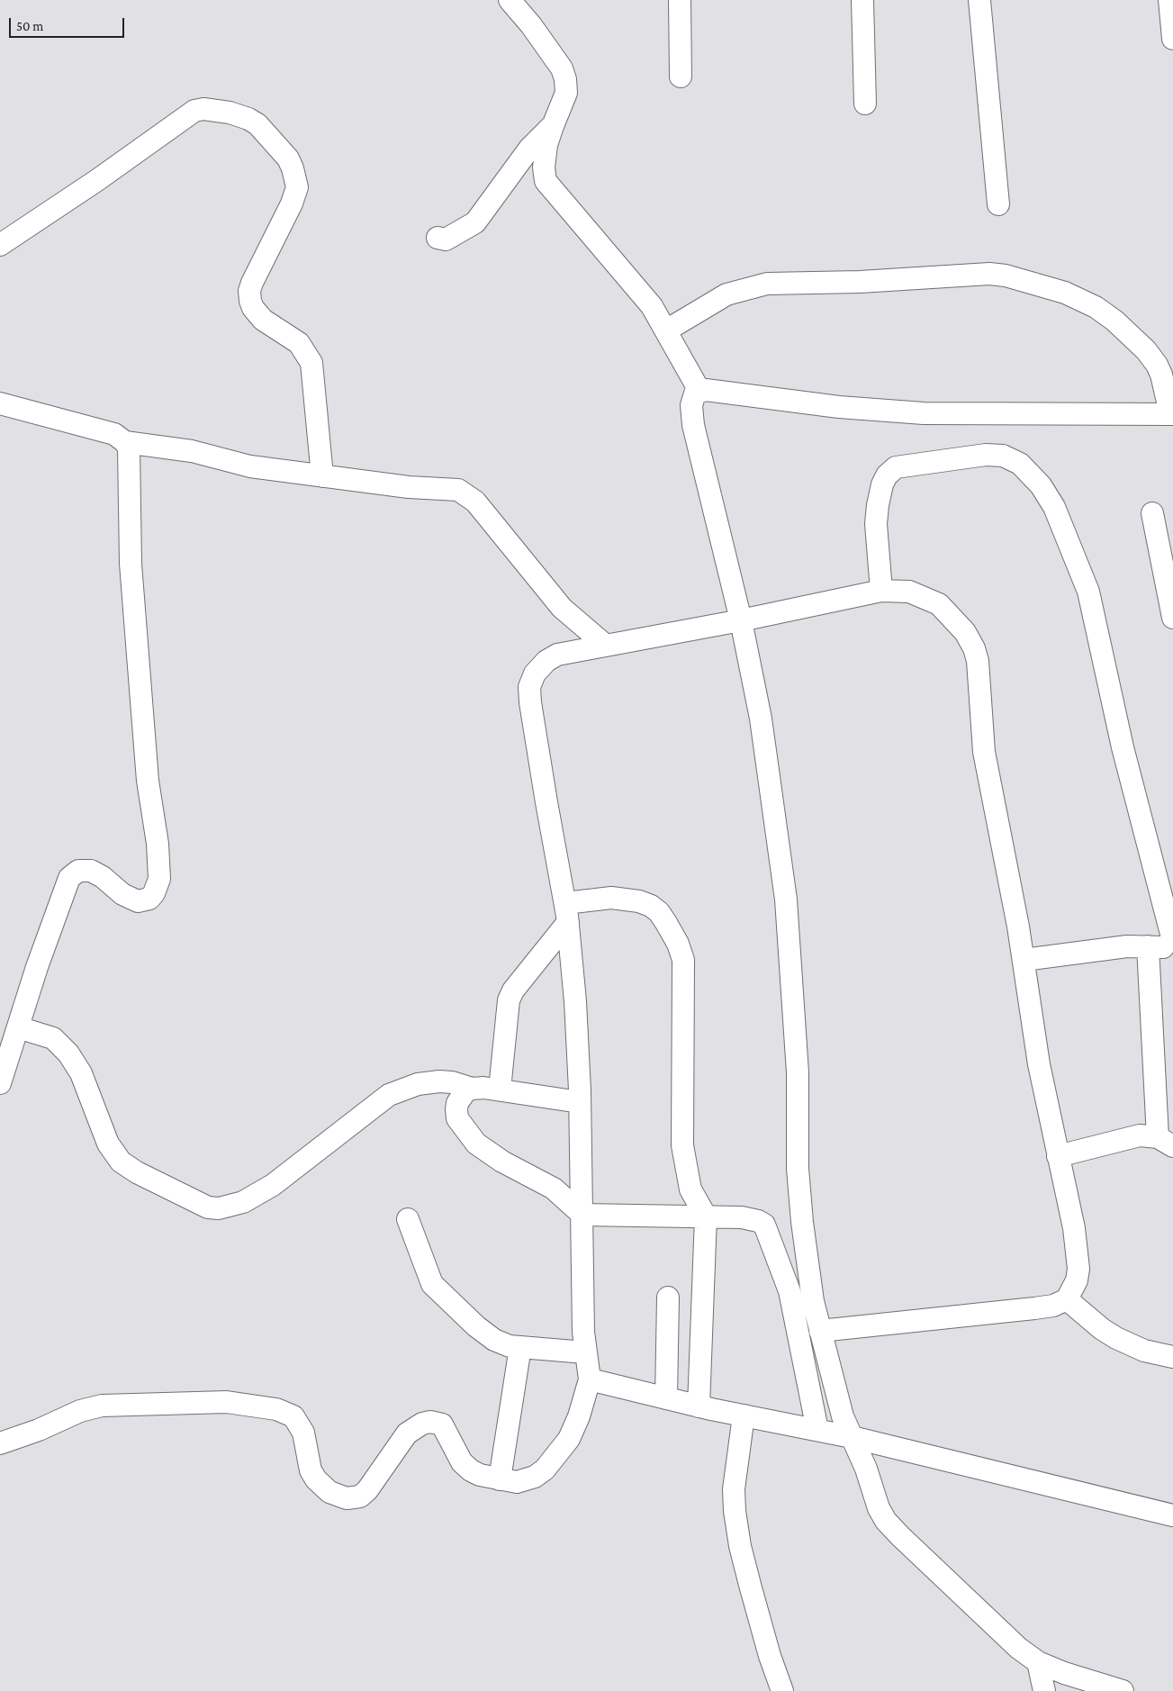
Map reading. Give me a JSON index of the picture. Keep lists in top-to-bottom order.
{
  "scale_bar": "50 m"
}
